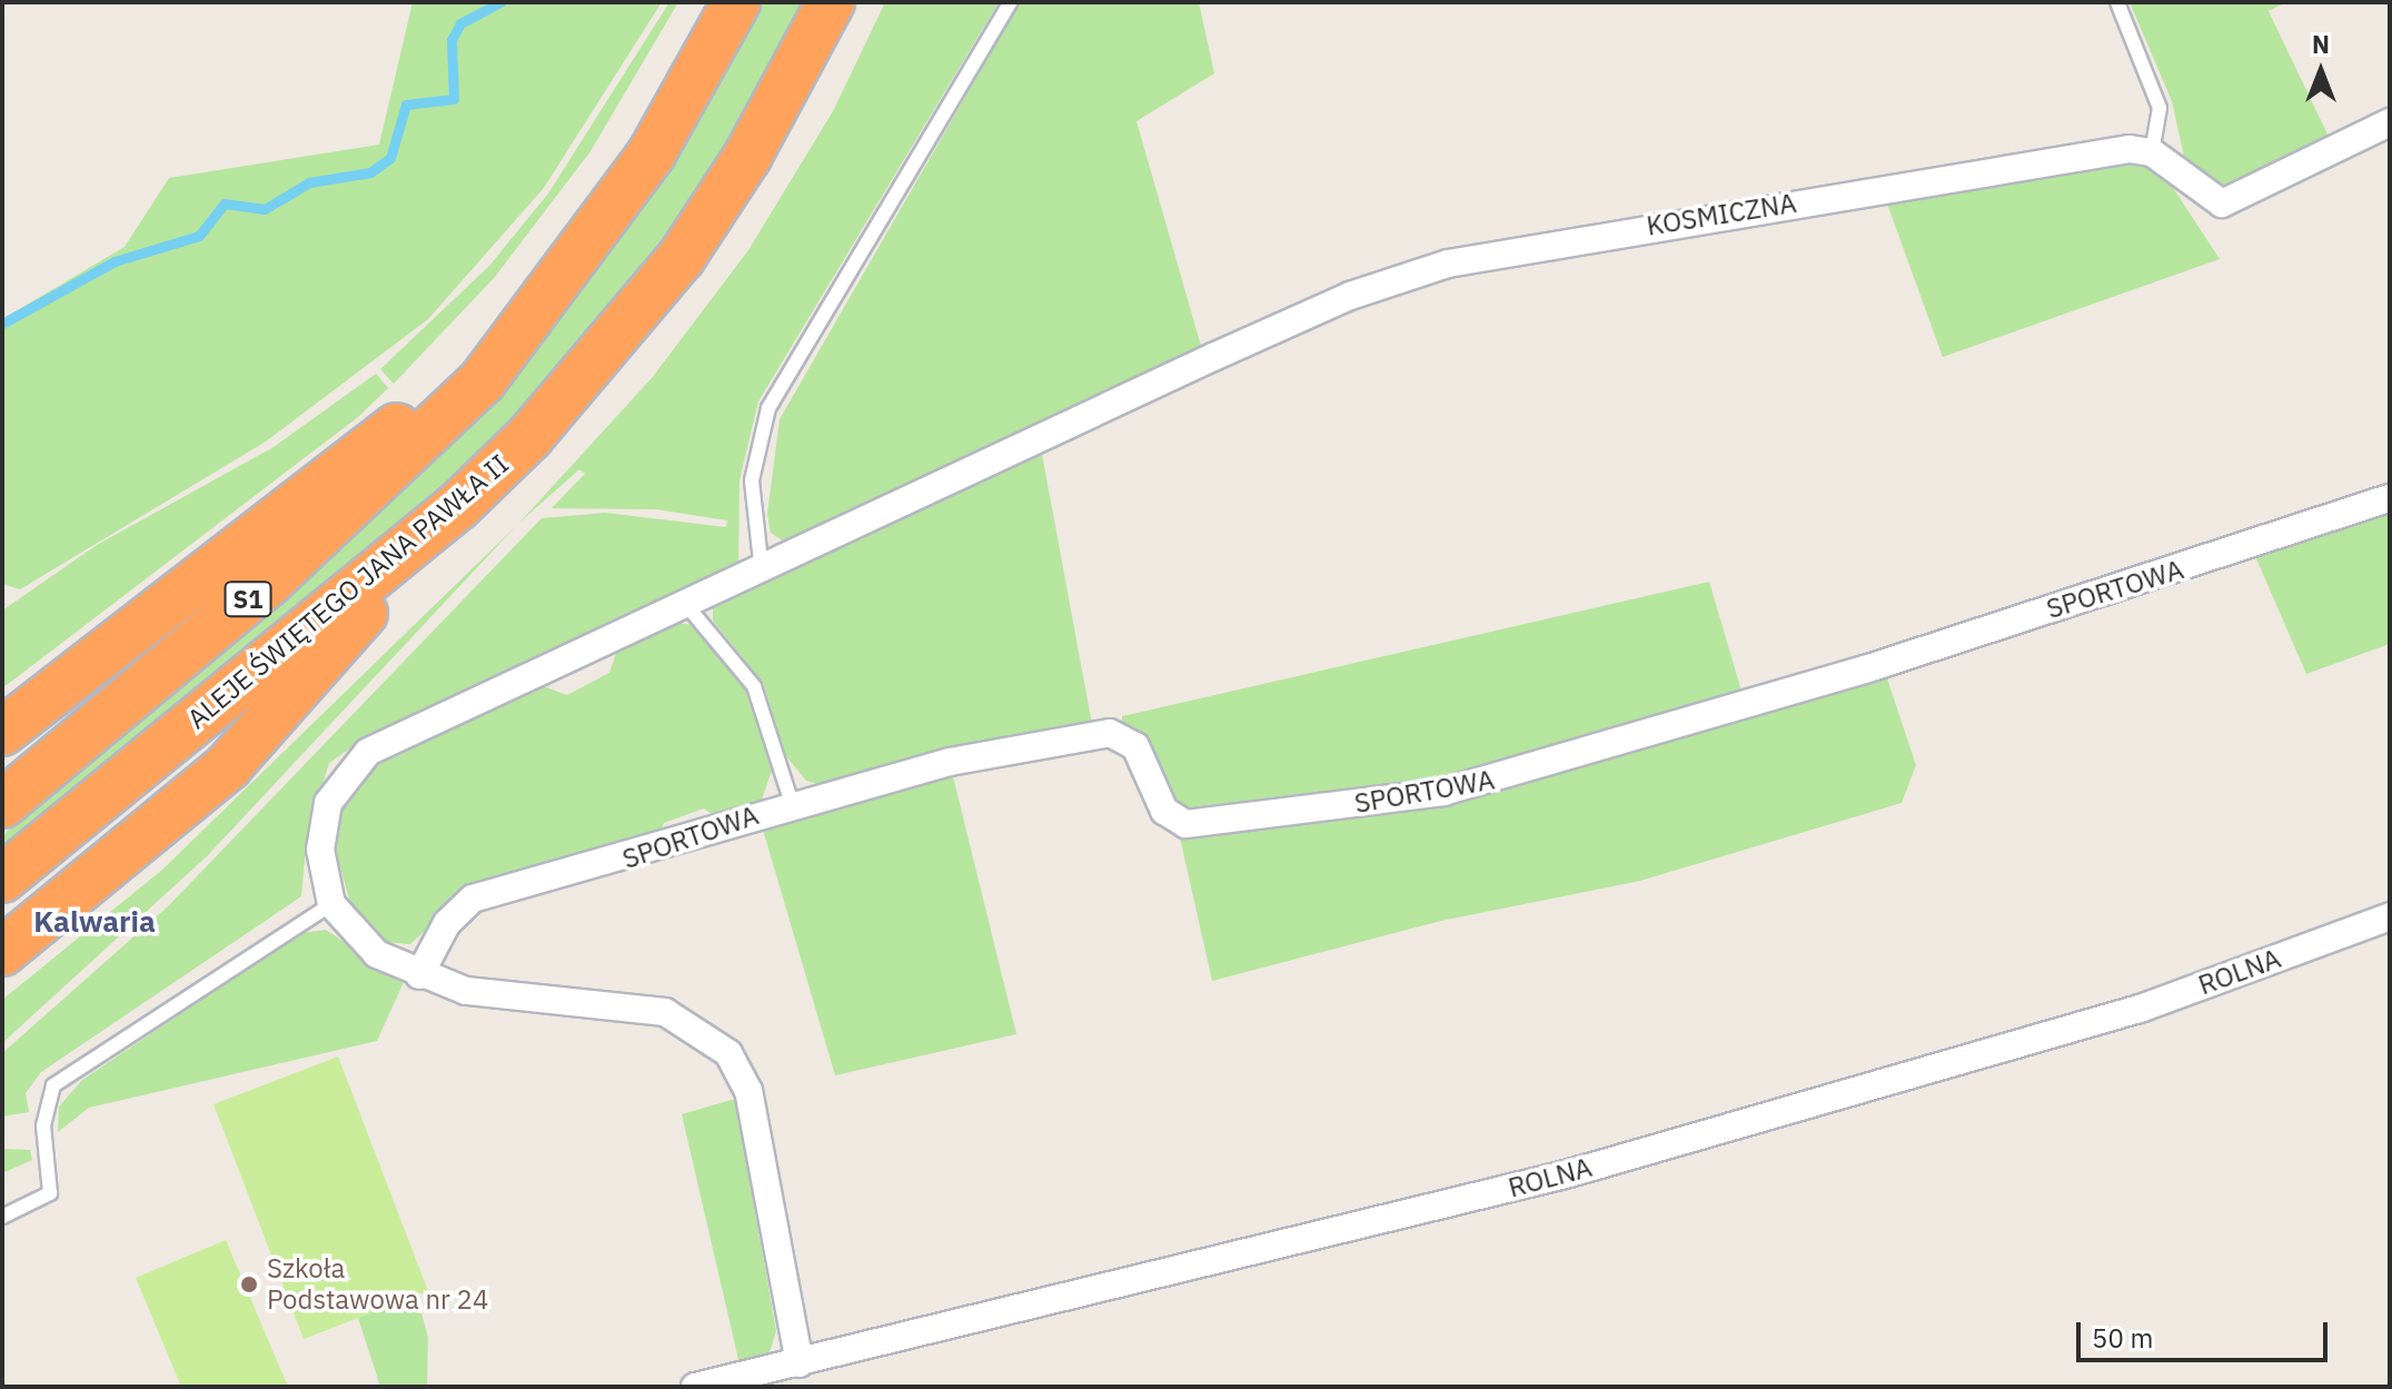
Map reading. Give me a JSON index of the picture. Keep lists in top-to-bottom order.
{
  "streets": {
    "highway": ["ALEJE ŚWIĘTEGO JANA PAWŁA II", "S1"],
    "street": ["KOSMICZNA", "SPORTOWA", "ROLNA"]
  },
  "districts": ["Kalwaria"],
  "places": ["Szkoła Podstawowa nr 24"],
  "scale_bar": "50 m",
  "north": "top"
}
